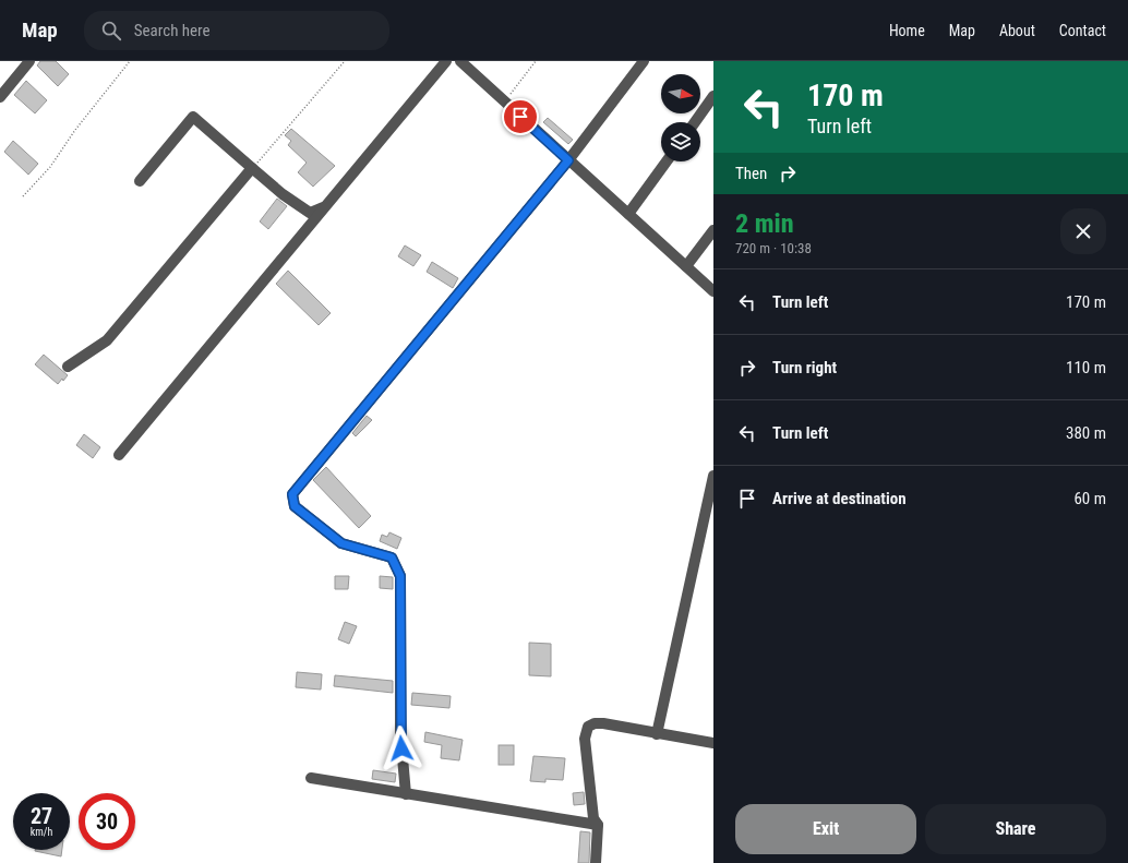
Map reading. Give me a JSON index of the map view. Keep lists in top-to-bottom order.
{
  "north": "right",
  "page": {
    "header": "Map",
    "search": "Search here",
    "nav": [
      "Home",
      "Map",
      "About",
      "Contact"
    ],
    "turn": ["170 m", "Turn left"],
    "then": "Then",
    "heading": ["2 min", "720 m · 10:38"],
    "list": [
      {
        "name": "Turn left",
        "value": "170 m"
      },
      {
        "name": "Turn right",
        "value": "110 m"
      },
      {
        "name": "Turn left",
        "value": "380 m"
      },
      {
        "name": "Arrive at destination",
        "value": "60 m"
      }
    ],
    "speed": "27 km/h",
    "limit": "30",
    "buttons": ["Exit", "Share"]
  }
}
